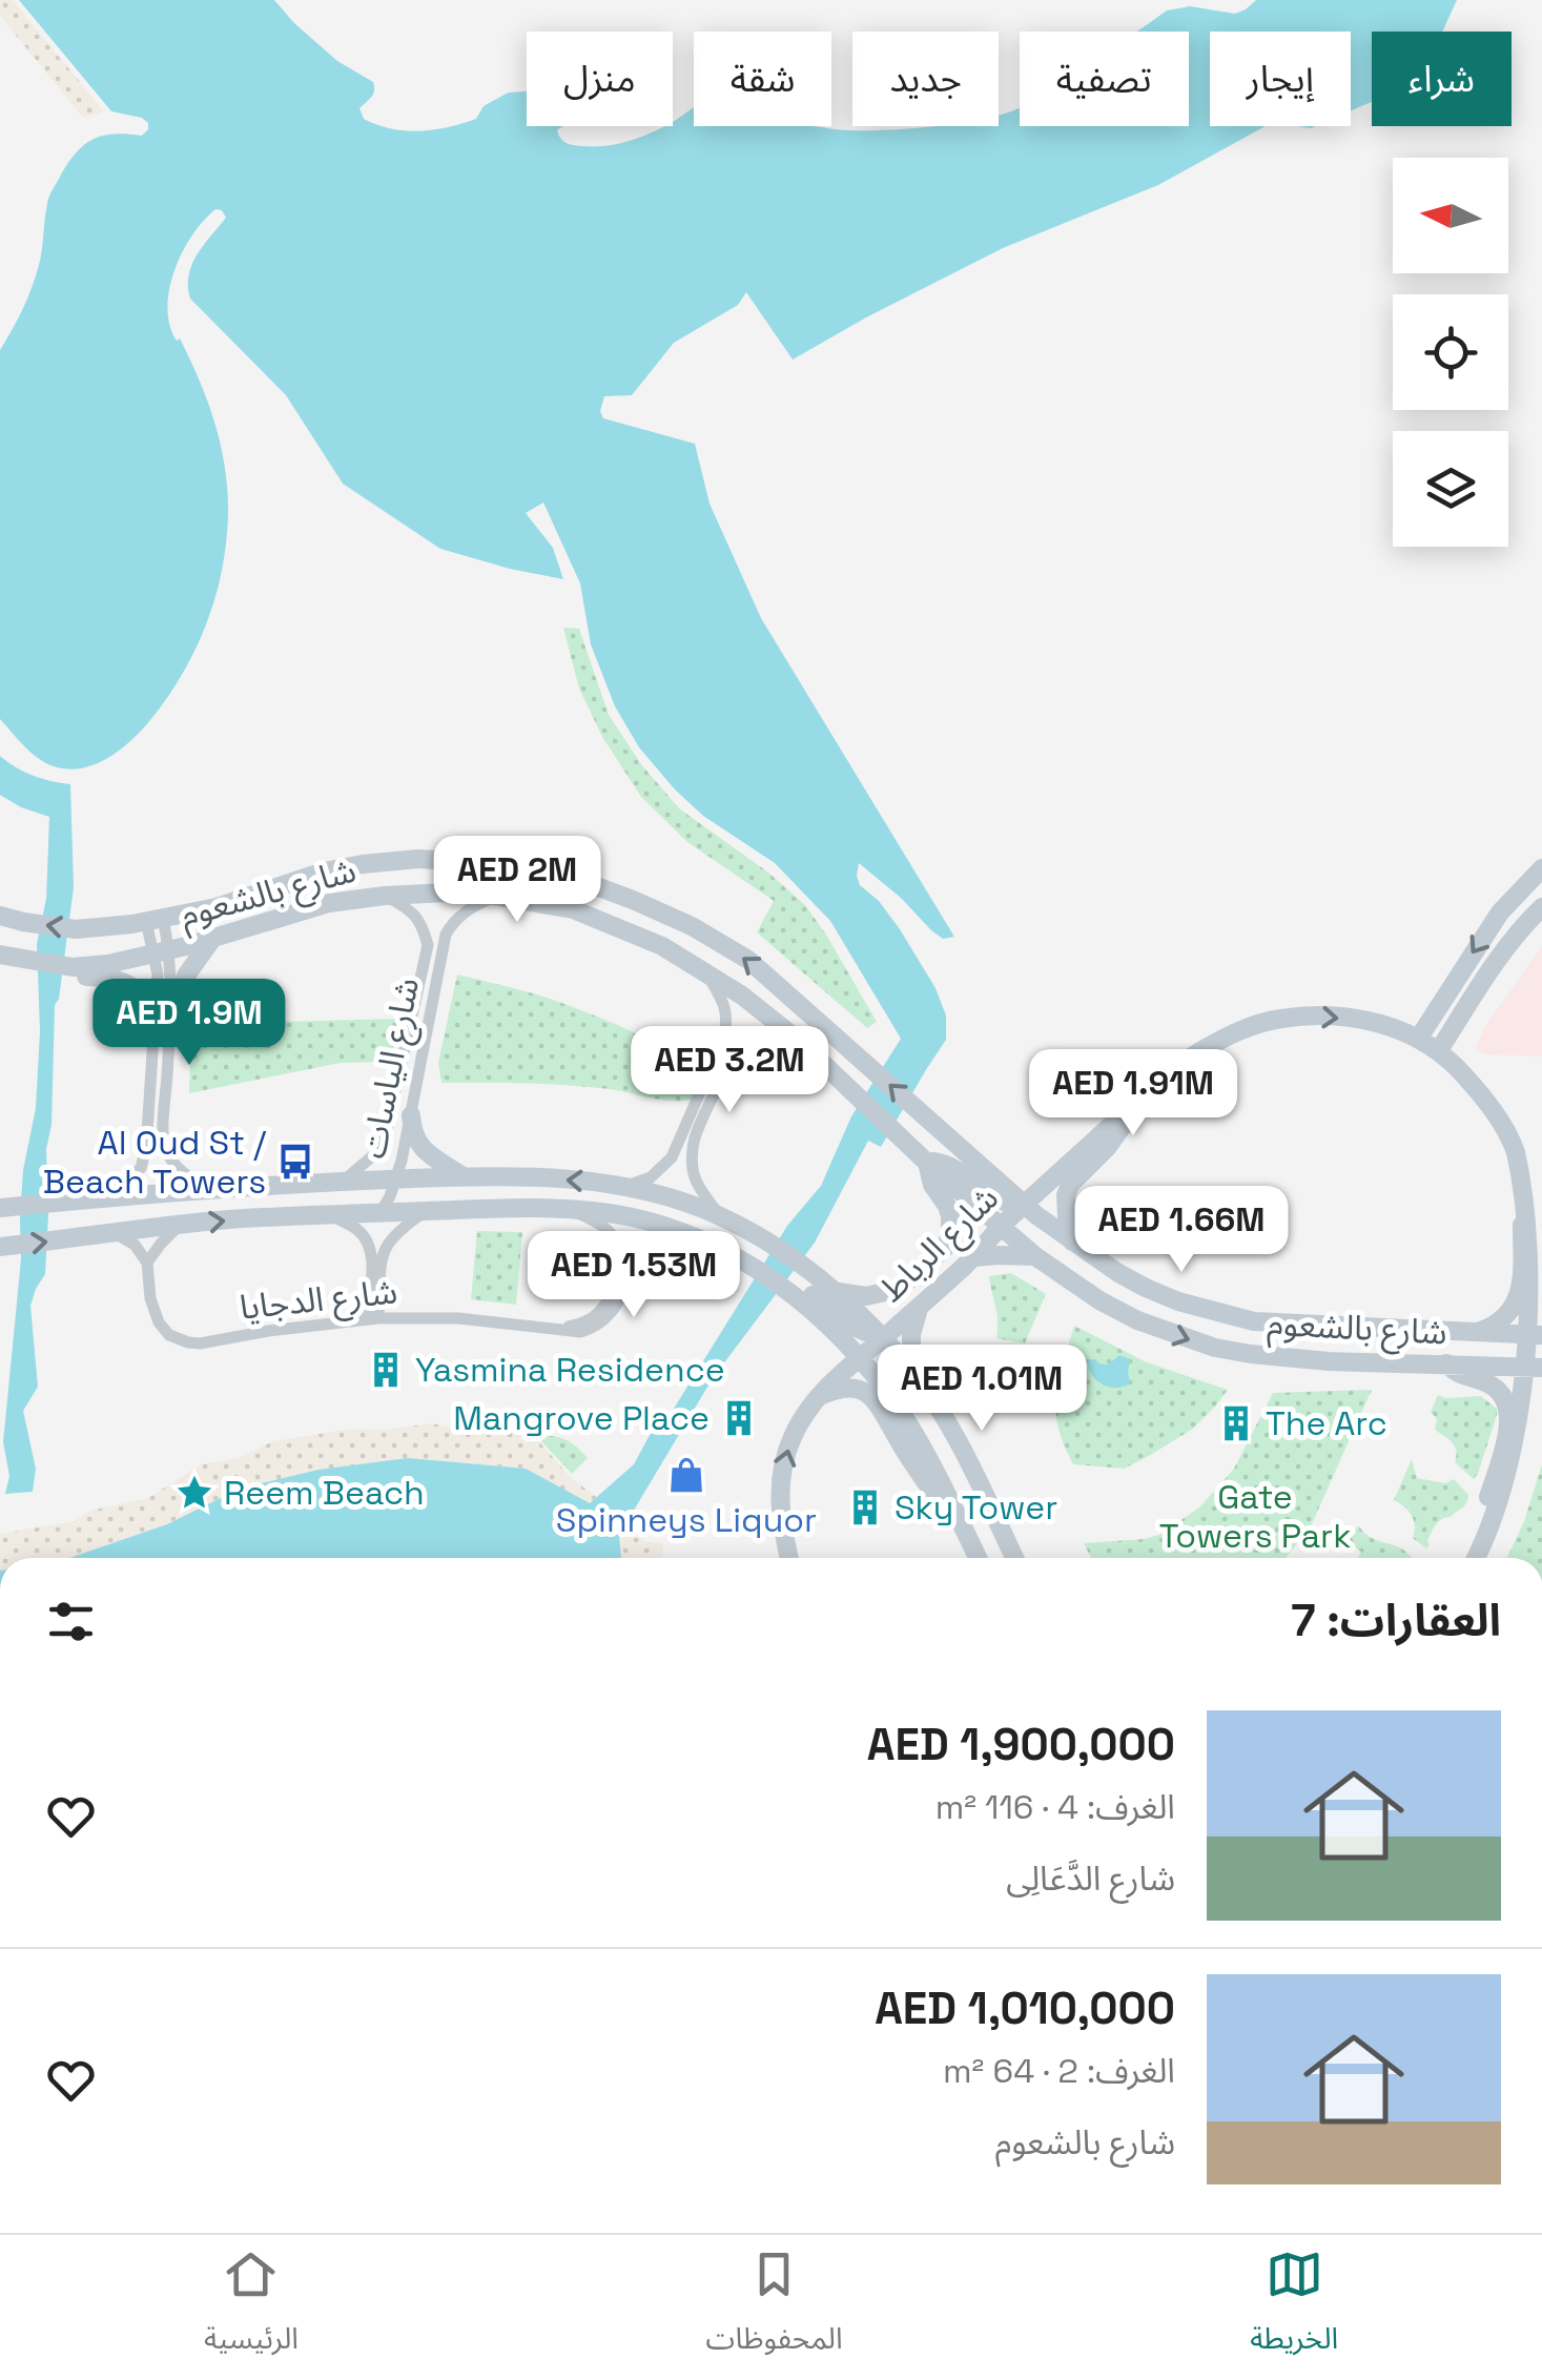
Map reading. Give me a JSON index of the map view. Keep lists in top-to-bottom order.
{
  "streets": {
    "main road": ["شارع بالشعوم", "شارع الرباط"],
    "street": ["شارع الياسات", "شارع الدجايا"]
  },
  "crossings": [
    ["شارع بالشعوم", "شارع الياسات"],
    ["شارع بالشعوم", "شارع الرباط"]
  ],
  "parks": ["Gate Towers Park"],
  "places": {
    "bus stop": ["Al Oud St / Beach Towers"],
    "building": [
      "Yasmina Residence",
      "Mangrove Place",
      "The Arc",
      "Sky Tower"
    ],
    "shop": ["Spinneys Liquor"],
    "place": ["Reem Beach"]
  },
  "north": "left",
  "page": {
    "chip": [
      "شراء",
      "إيجار",
      "تصفية",
      "جديد",
      "شقة",
      "منزل"
    ],
    "price": [
      "AED 2M",
      "AED 1.9M",
      "AED 3.2M",
      "AED 1.91M",
      "AED 1.66M",
      "AED 1.53M",
      "AED 1.01M"
    ],
    "heading": "العقارات: 7",
    "list": [
      {
        "name": "AED 1,900,000",
        "note": "الغرف: 4 · 116 m² · شارع الدَّعَالِى"
      },
      {
        "name": "AED 1,010,000",
        "note": "الغرف: 2 · 64 m² · شارع بالشعوم"
      }
    ],
    "tabs": ["الخريطة", "المحفوظات", "الرئيسية"]
  }
}
